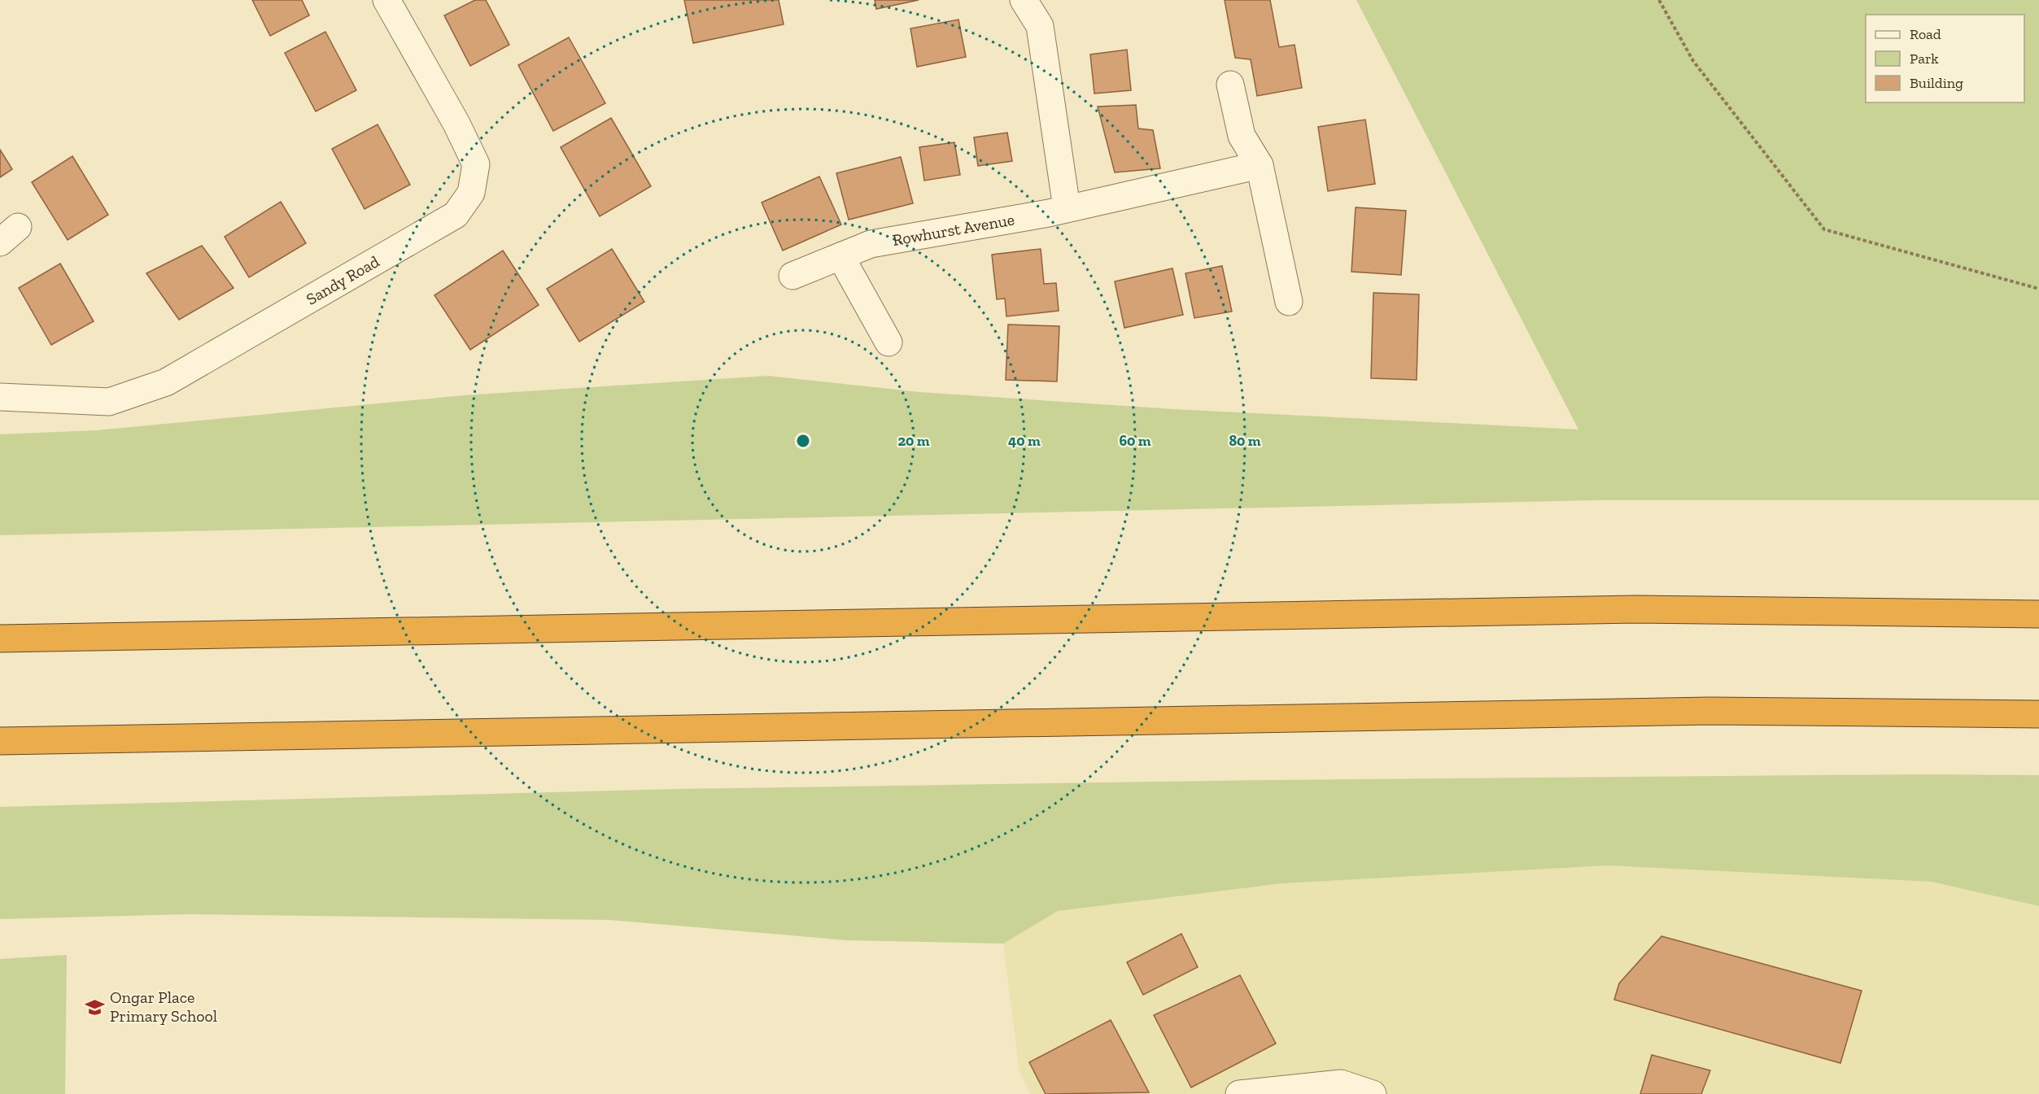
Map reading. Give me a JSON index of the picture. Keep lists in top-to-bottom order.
{
  "streets": {
    "street": ["Rowhurst Avenue", "Sandy Road"]
  },
  "places": {
    "school or university": ["Ongar Place Primary School"]
  },
  "legend": ["Road", "Park", "Building"],
  "rings": [
    "20 m",
    "40 m",
    "60 m",
    "80 m"
  ]
}
